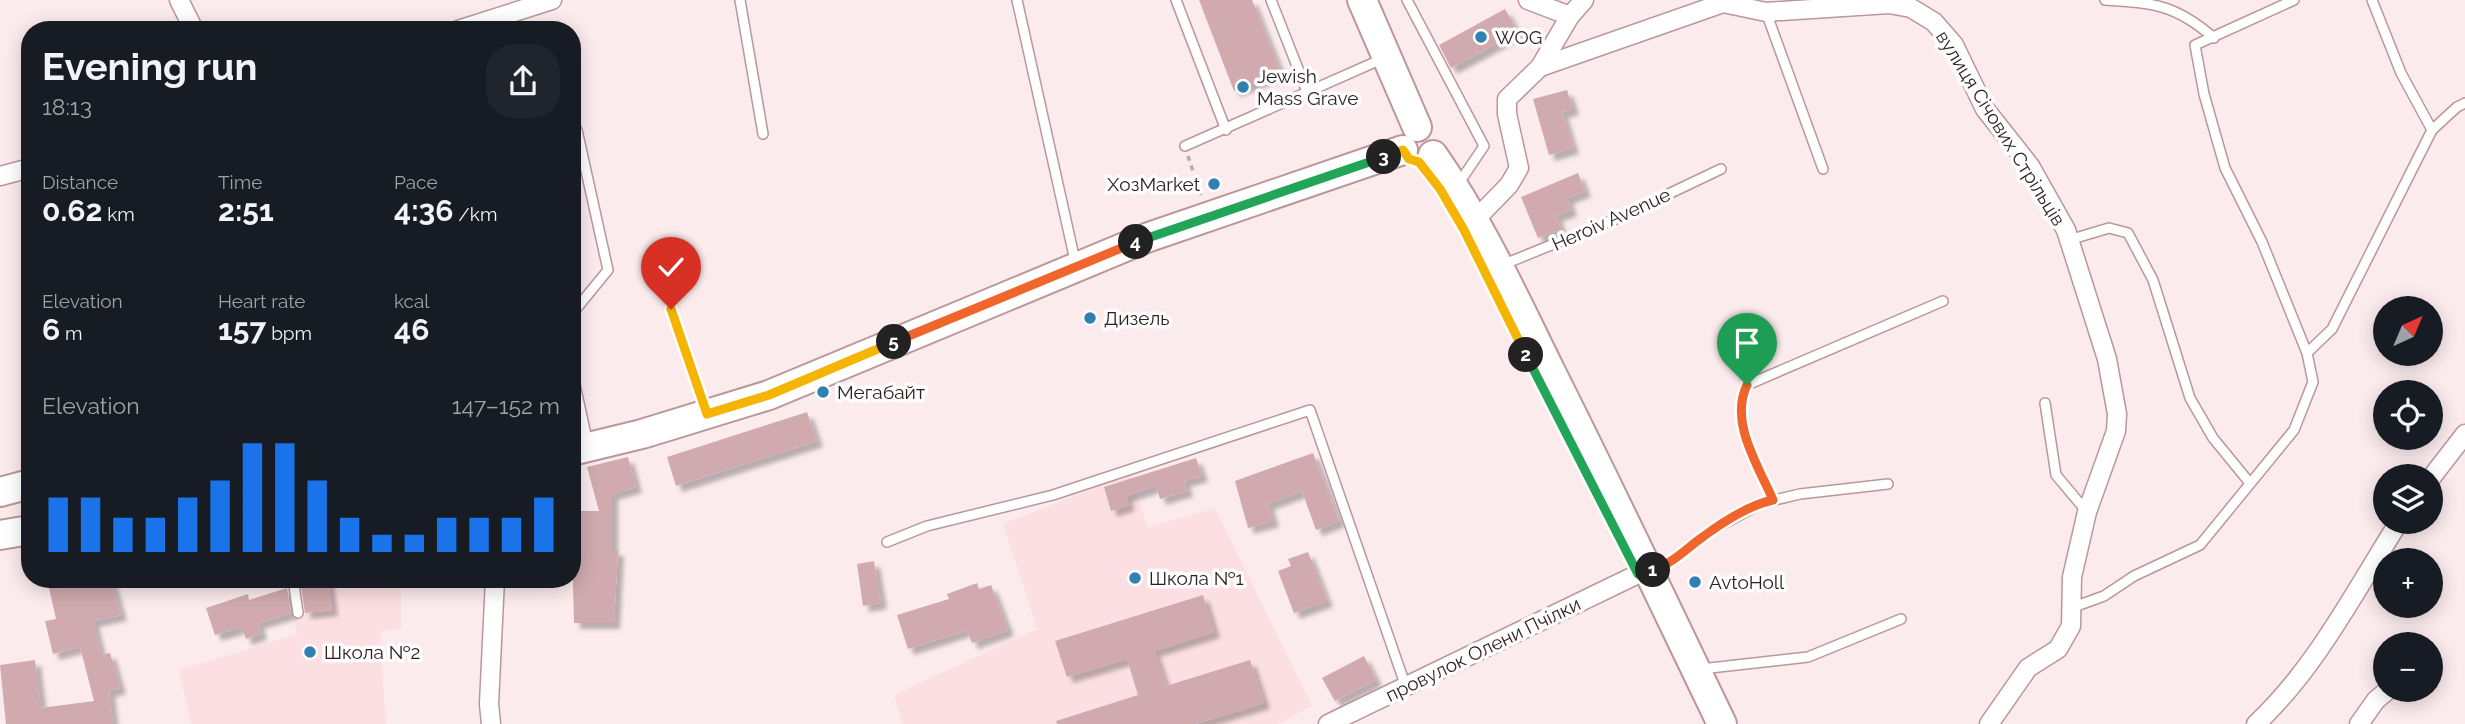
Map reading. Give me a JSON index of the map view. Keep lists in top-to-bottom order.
{
  "streets": {
    "street": ["вулиця Січових Стрільців", "провулок Олени Пчілки"],
    "lane": ["Heroiv Avenue"]
  },
  "places": [
    "WOG",
    "Jewish Mass Grave",
    "ХозMarket",
    "Дизель",
    "Мегабайт",
    "Школа №1",
    "AvtoHoll",
    "Школа №2"
  ],
  "north": "top right",
  "page": {
    "heading": ["Evening run", "18:13"],
    "pins": [
      "3",
      "4",
      "5",
      "2",
      "1"
    ],
    "stats": [
      ["Distance", "0.62 km"],
      ["Time", "2:51"],
      ["Pace", "4:36 /km"],
      ["Elevation", "6 m"],
      ["Heart rate", "157 bpm"],
      ["kcal", "46"]
    ],
    "map_buttons": ["+", "−"],
    "chart": ["Elevation", "147–152 m"]
  }
}
